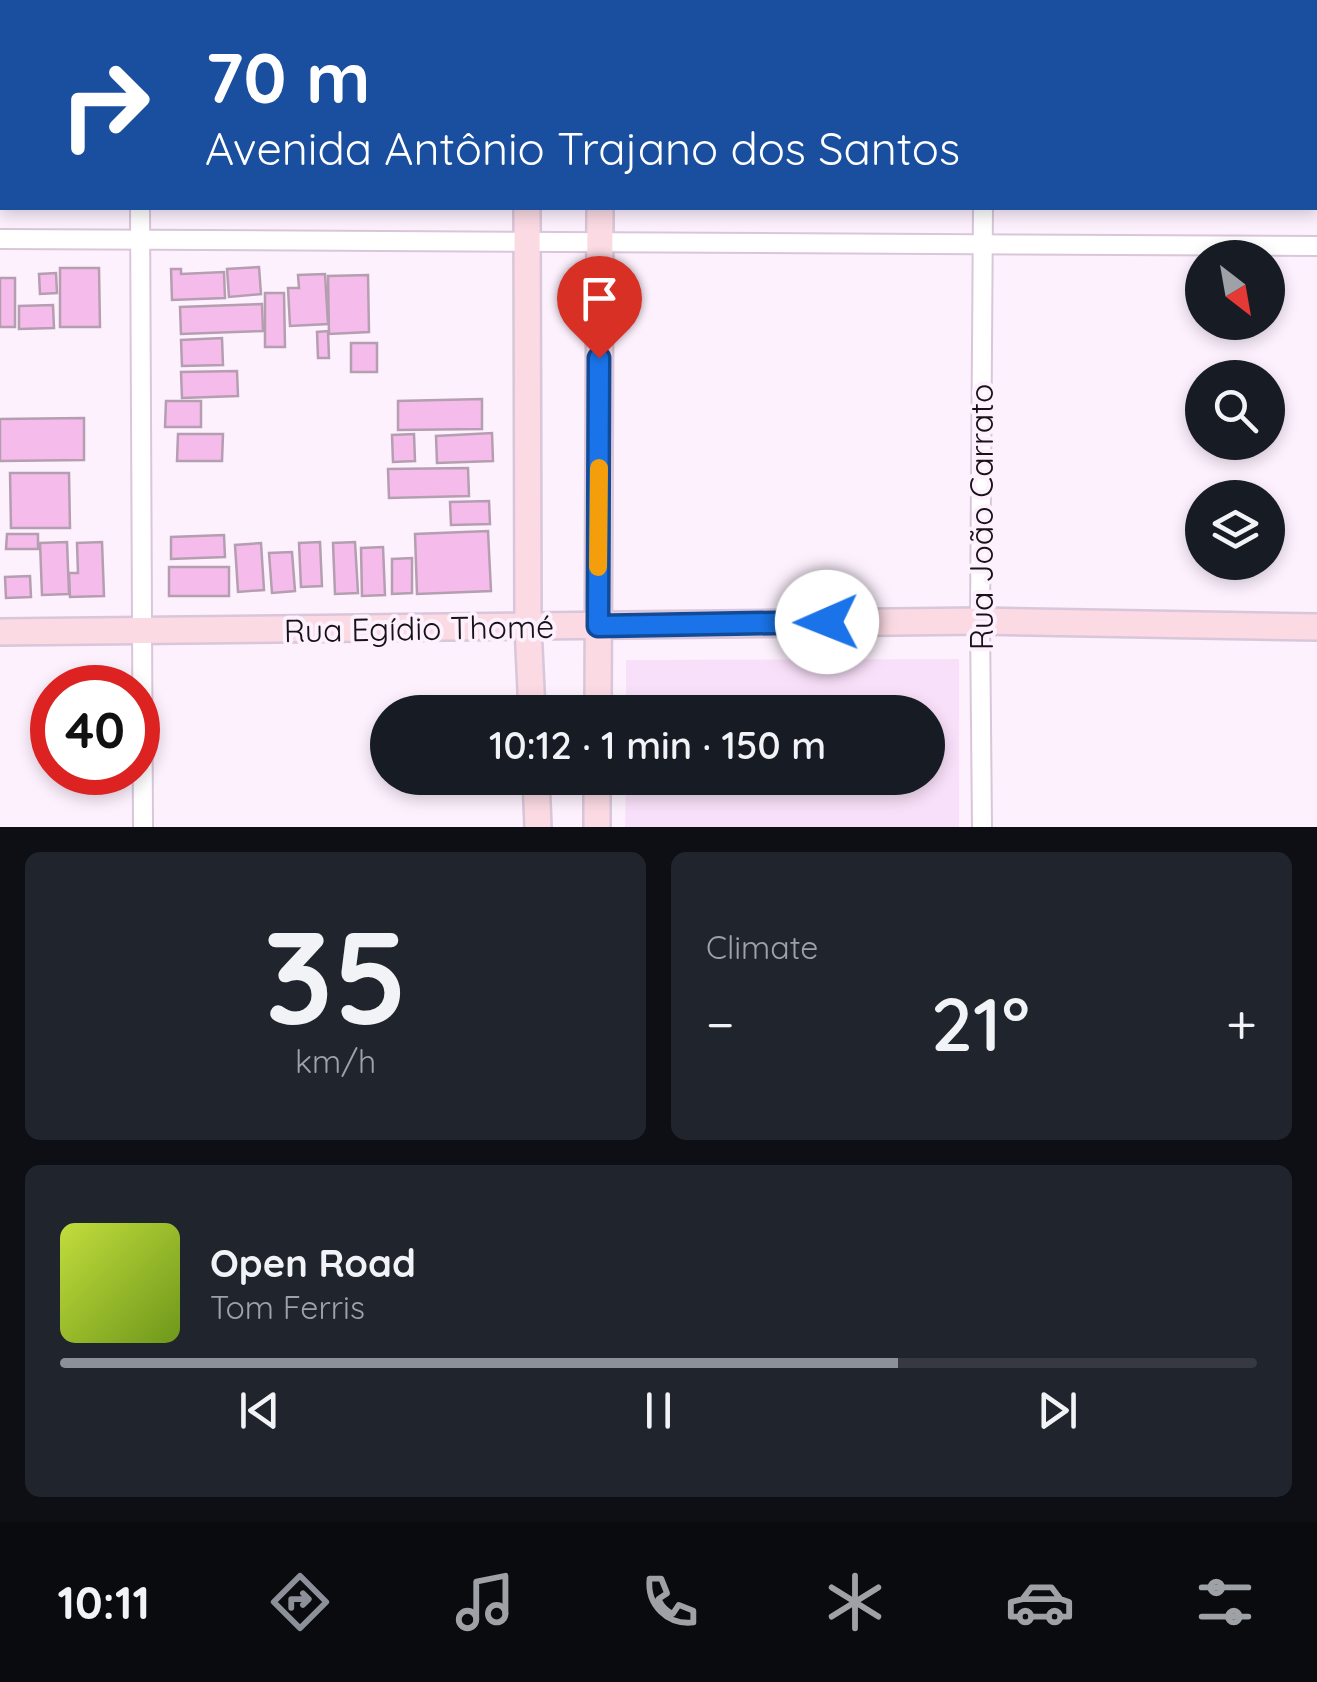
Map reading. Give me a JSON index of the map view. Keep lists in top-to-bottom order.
{
  "streets": {
    "street": ["Rua João Carrato", "Rua Egídio Thomé"]
  },
  "crossings": [
    ["Rua João Carrato", "Rua Egídio Thomé"]
  ],
  "north": "bottom right",
  "page": {
    "turn": ["70 m", "Avenida Antônio Trajano dos Santos"],
    "limit": "40",
    "trip": "10:12 · 1 min · 150 m",
    "tile": [
      ["35", "km/h"],
      "Climate"
    ],
    "heat": ["−", "21°", "+"],
    "song": ["Open Road", "Tom Ferris"],
    "tabs": "10:11"
  }
}
